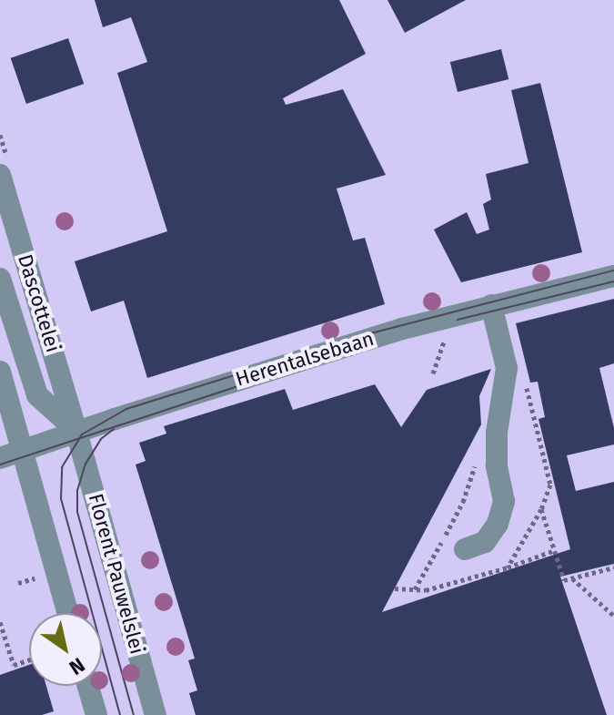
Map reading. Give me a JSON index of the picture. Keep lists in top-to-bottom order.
{
  "streets": {
    "street": ["Dascottelei", "Herentalsebaan", "Florent Pauwelslei"]
  },
  "crossings": [
    ["Dascottelei", "Herentalsebaan"],
    ["Dascottelei", "Florent Pauwelslei"],
    ["Herentalsebaan", "Florent Pauwelslei"]
  ],
  "north": "bottom right"
}
